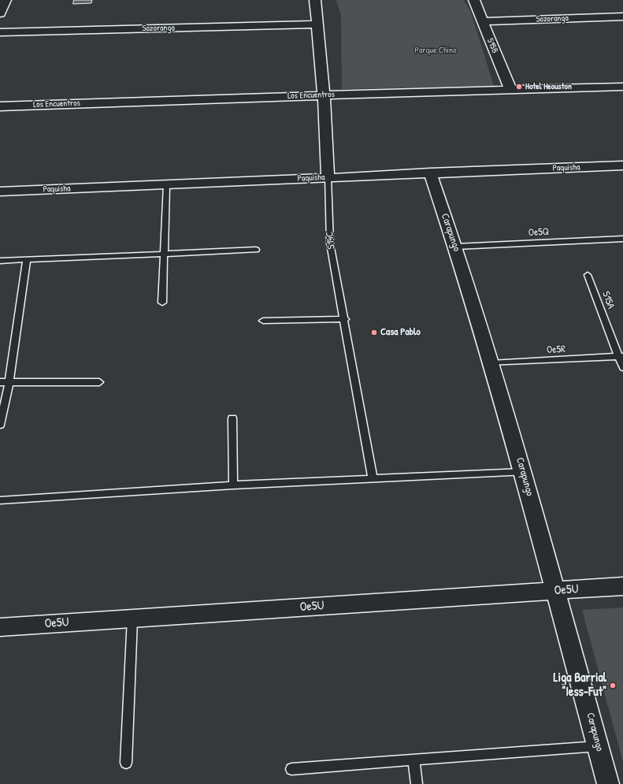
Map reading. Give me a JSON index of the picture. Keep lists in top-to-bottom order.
{
  "streets": {
    "street": [
      "Sozoranga",
      "S15B",
      "Los Encuentros",
      "Paquisha",
      "Carapungo",
      "S14C",
      "Oe5U"
    ],
    "lane": ["Oe5Q", "S15A", "Oe5R"]
  },
  "crossings": [
    ["Sozoranga", "S15B"],
    ["Sozoranga", "S14C"],
    ["S15B", "Los Encuentros"],
    ["Los Encuentros", "S14C"],
    ["Paquisha", "Carapungo"],
    ["Paquisha", "S14C"],
    ["Carapungo", "Oe5Q"],
    ["Carapungo", "Oe5R"],
    ["Carapungo", "Oe5U"],
    ["S15A", "Oe5R"]
  ],
  "parks": ["Parque Chino"],
  "places": ["Hotel Heouston", "Casa Pablo", "Liga Barrial \"Iess-Fut\""]
}
